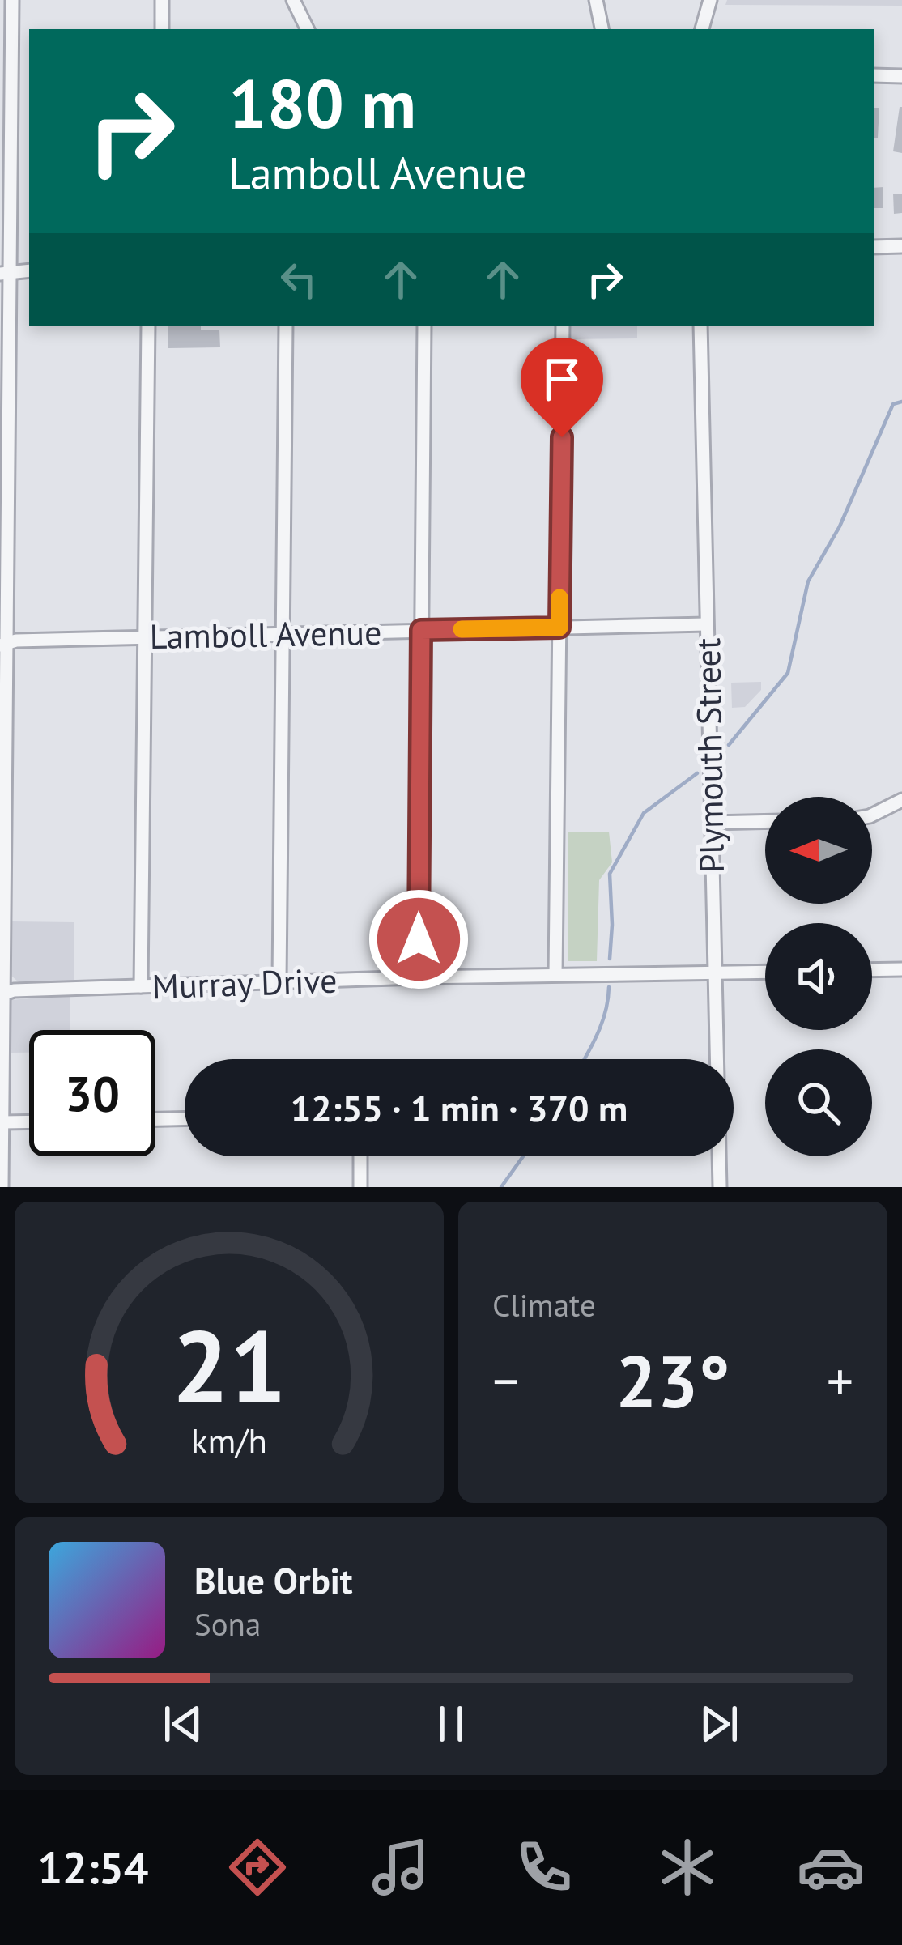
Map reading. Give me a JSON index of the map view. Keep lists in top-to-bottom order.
{
  "streets": {
    "street": ["Lamboll Avenue", "Plymouth Street", "Murray Drive"]
  },
  "crossings": [
    ["Lamboll Avenue", "Plymouth Street"],
    ["Plymouth Street", "Murray Drive"]
  ],
  "north": "left",
  "page": {
    "turn": ["180 m", "Lamboll Avenue"],
    "limit": "30",
    "trip": "12:55 · 1 min · 370 m",
    "tile": "Climate",
    "heat": ["−", "23°", "+"],
    "song": ["Blue Orbit", "Sona"],
    "tabs": "12:54",
    "gauge": ["21", "km/h"]
  }
}
